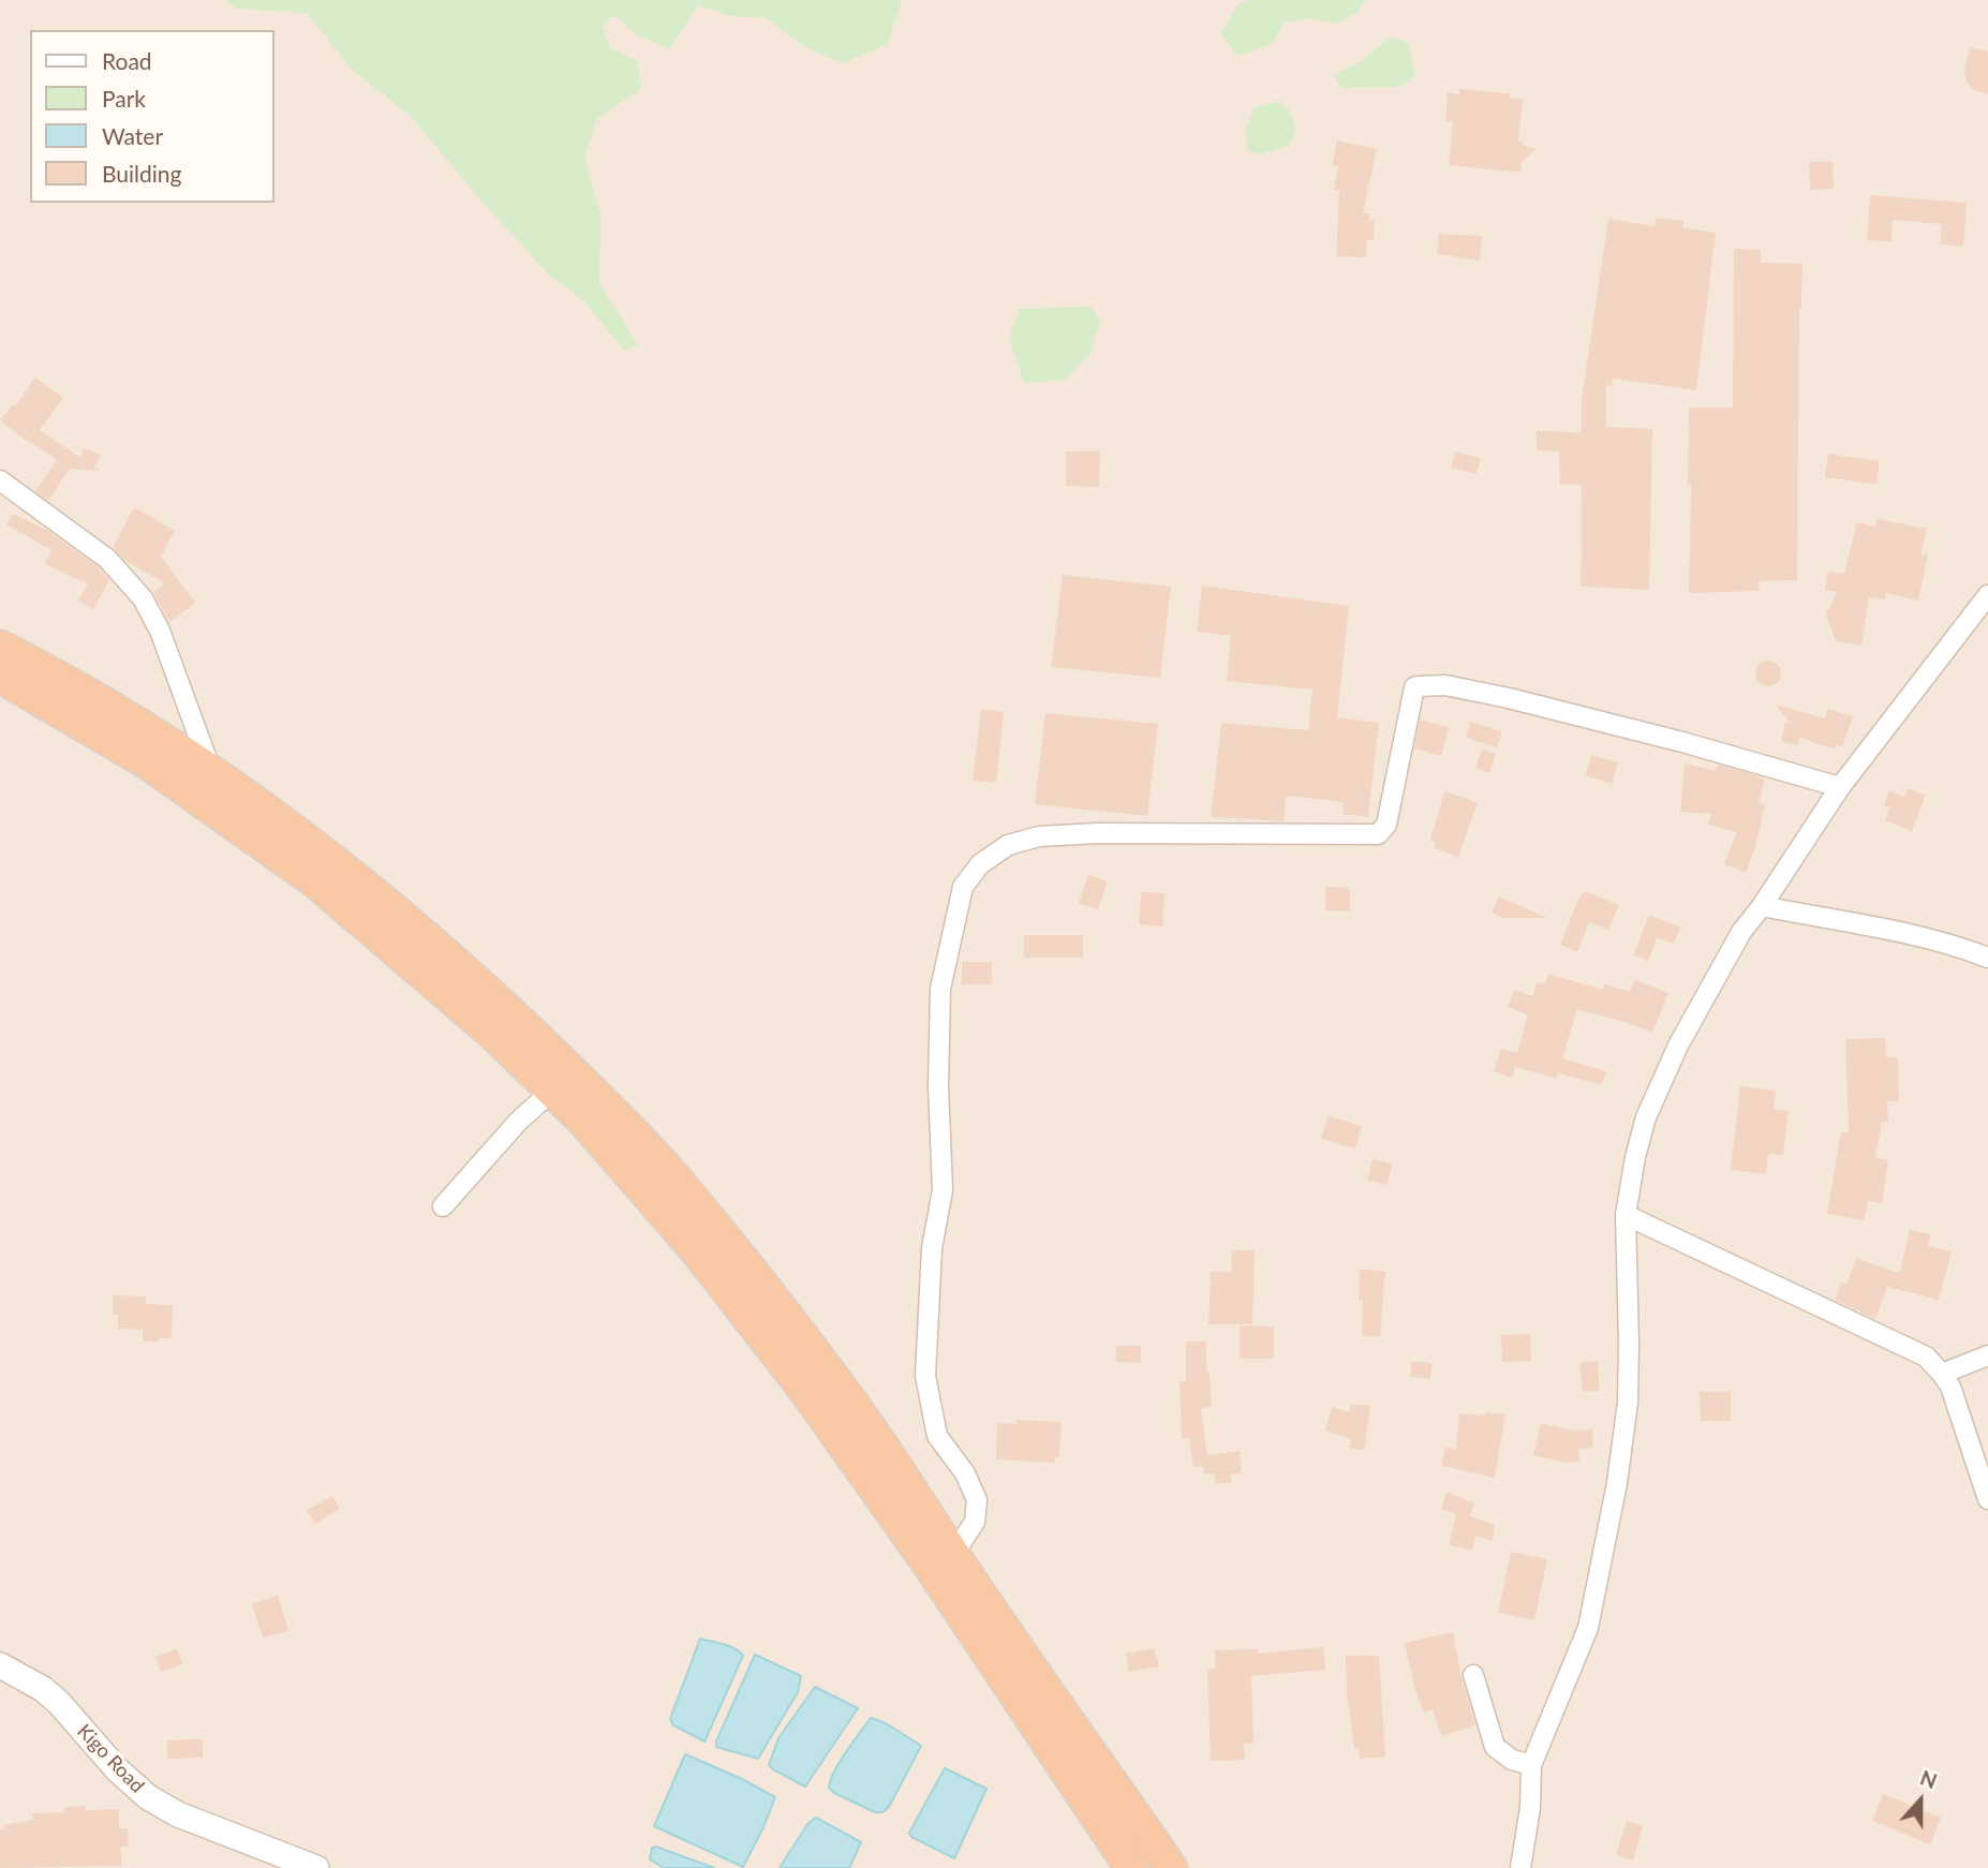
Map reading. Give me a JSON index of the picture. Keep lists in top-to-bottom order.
{
  "streets": {
    "street": ["Kigo Road"]
  },
  "legend": [
    "Road",
    "Park",
    "Water",
    "Building"
  ],
  "north": "top"
}
